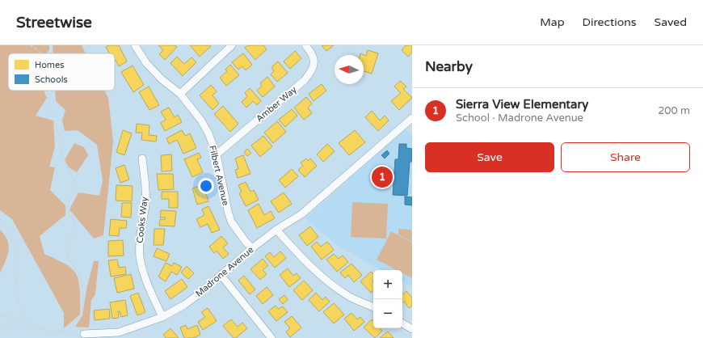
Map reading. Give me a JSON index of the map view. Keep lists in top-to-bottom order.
{
  "streets": {
    "street": [
      "Amber Way",
      "Filbert Avenue",
      "Cooks Way",
      "Madrone Avenue"
    ]
  },
  "crossings": [
    ["Amber Way", "Filbert Avenue"],
    ["Filbert Avenue", "Madrone Avenue"],
    ["Cooks Way", "Madrone Avenue"]
  ],
  "legend": ["Homes", "Schools"],
  "north": "left",
  "page": {
    "header": "Streetwise",
    "nav": ["Map", "Directions", "Saved"],
    "heading": "Nearby",
    "list": [
      {
        "mark": "1",
        "name": "Sierra View Elementary",
        "note": "School · Madrone Avenue",
        "value": "200 m"
      }
    ],
    "buttons": ["Save", "Share"],
    "pins": "1",
    "map_buttons": ["+", "−"]
  }
}
